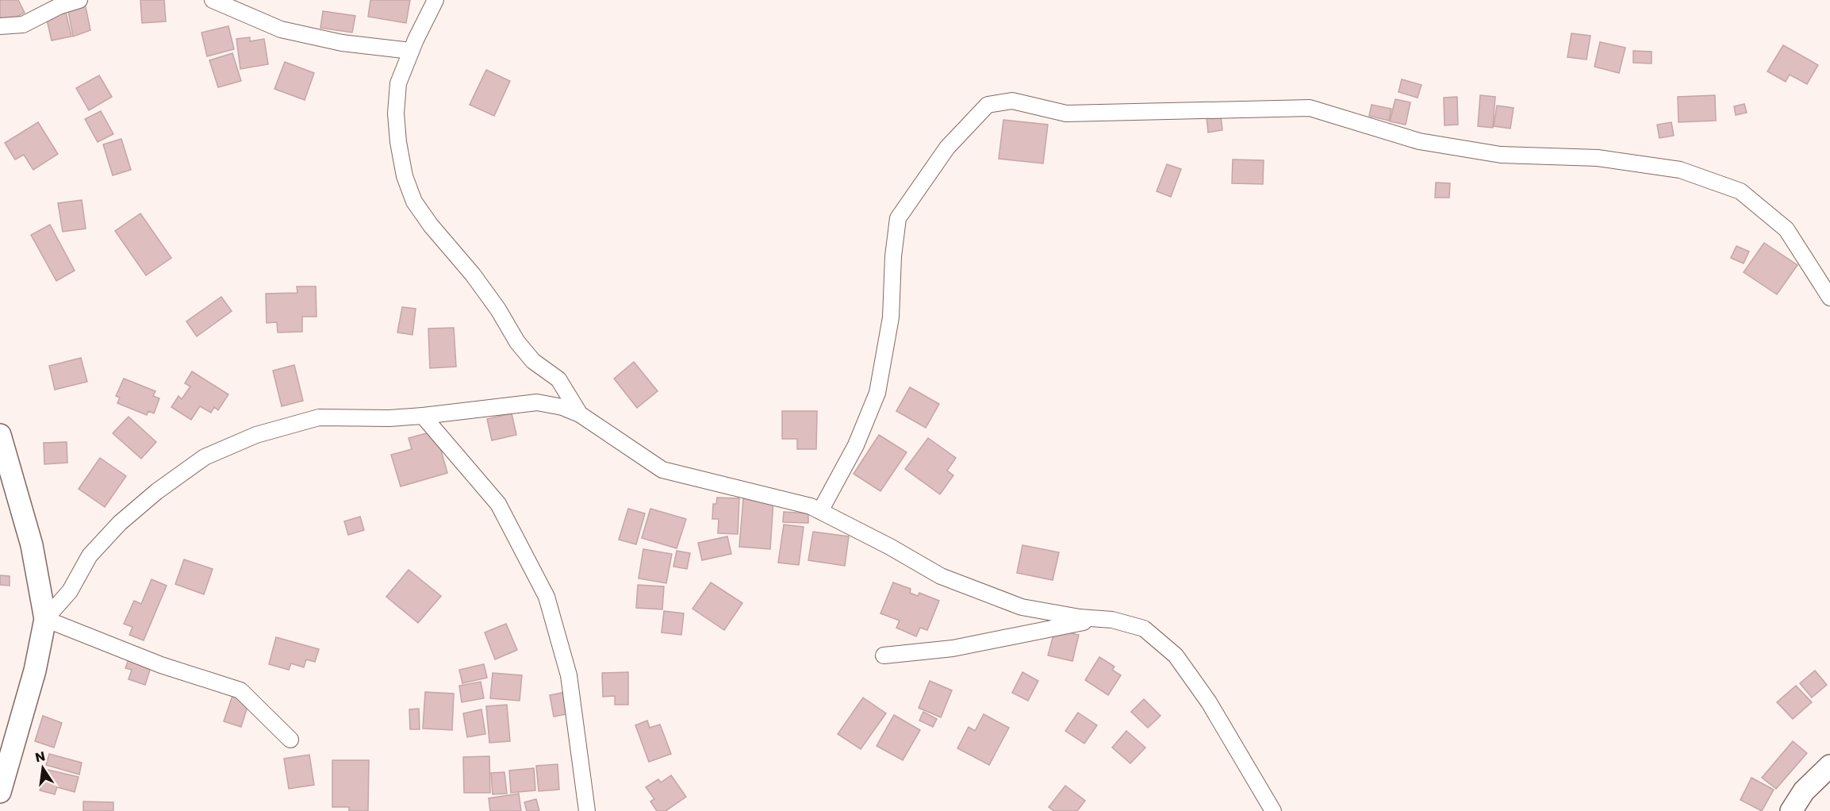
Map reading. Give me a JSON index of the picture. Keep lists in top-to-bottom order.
{
  "north": "top"
}
